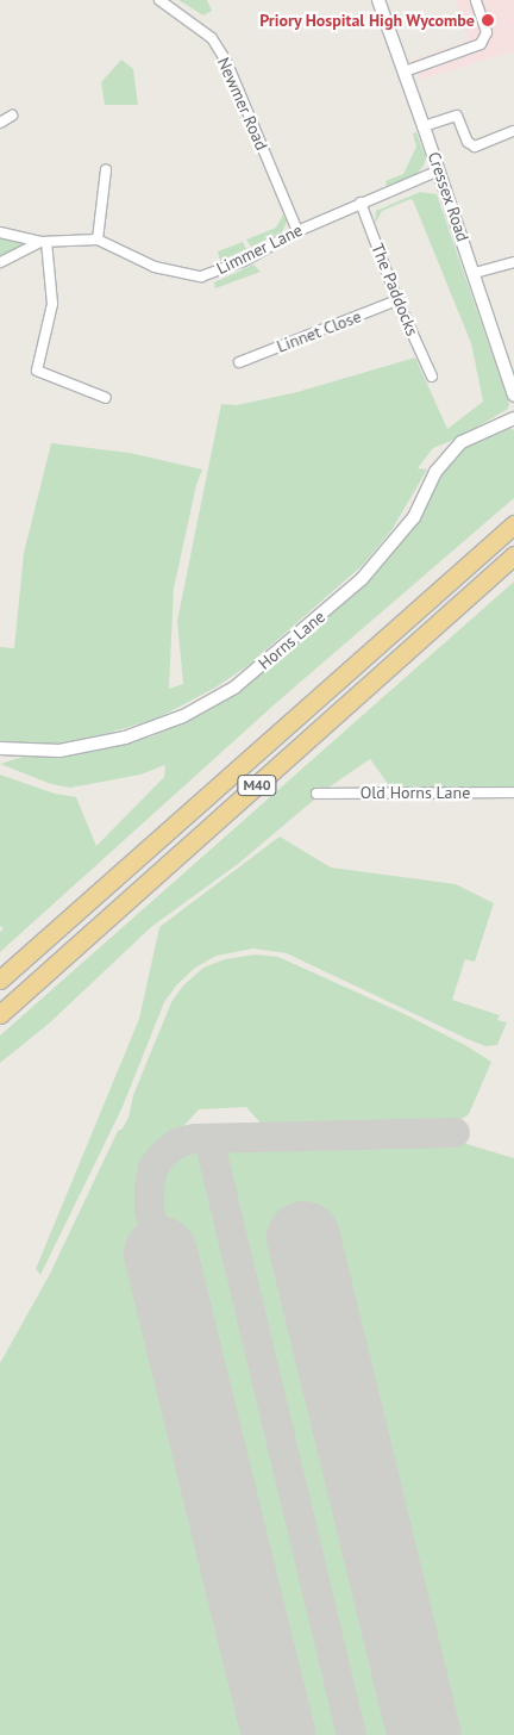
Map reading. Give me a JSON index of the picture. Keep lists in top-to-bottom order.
{
  "streets": {
    "highway": ["M40"],
    "street": [
      "Newmer Road",
      "Cressex Road",
      "Limmer Lane",
      "The Paddocks",
      "Linnet Close",
      "Horns Lane",
      "Old Horns Lane"
    ]
  },
  "crossings": [
    ["Newmer Road", "Limmer Lane"],
    ["Cressex Road", "Limmer Lane"],
    ["Limmer Lane", "The Paddocks"],
    ["The Paddocks", "Linnet Close"]
  ],
  "places": ["Priory Hospital High Wycombe"]
}
